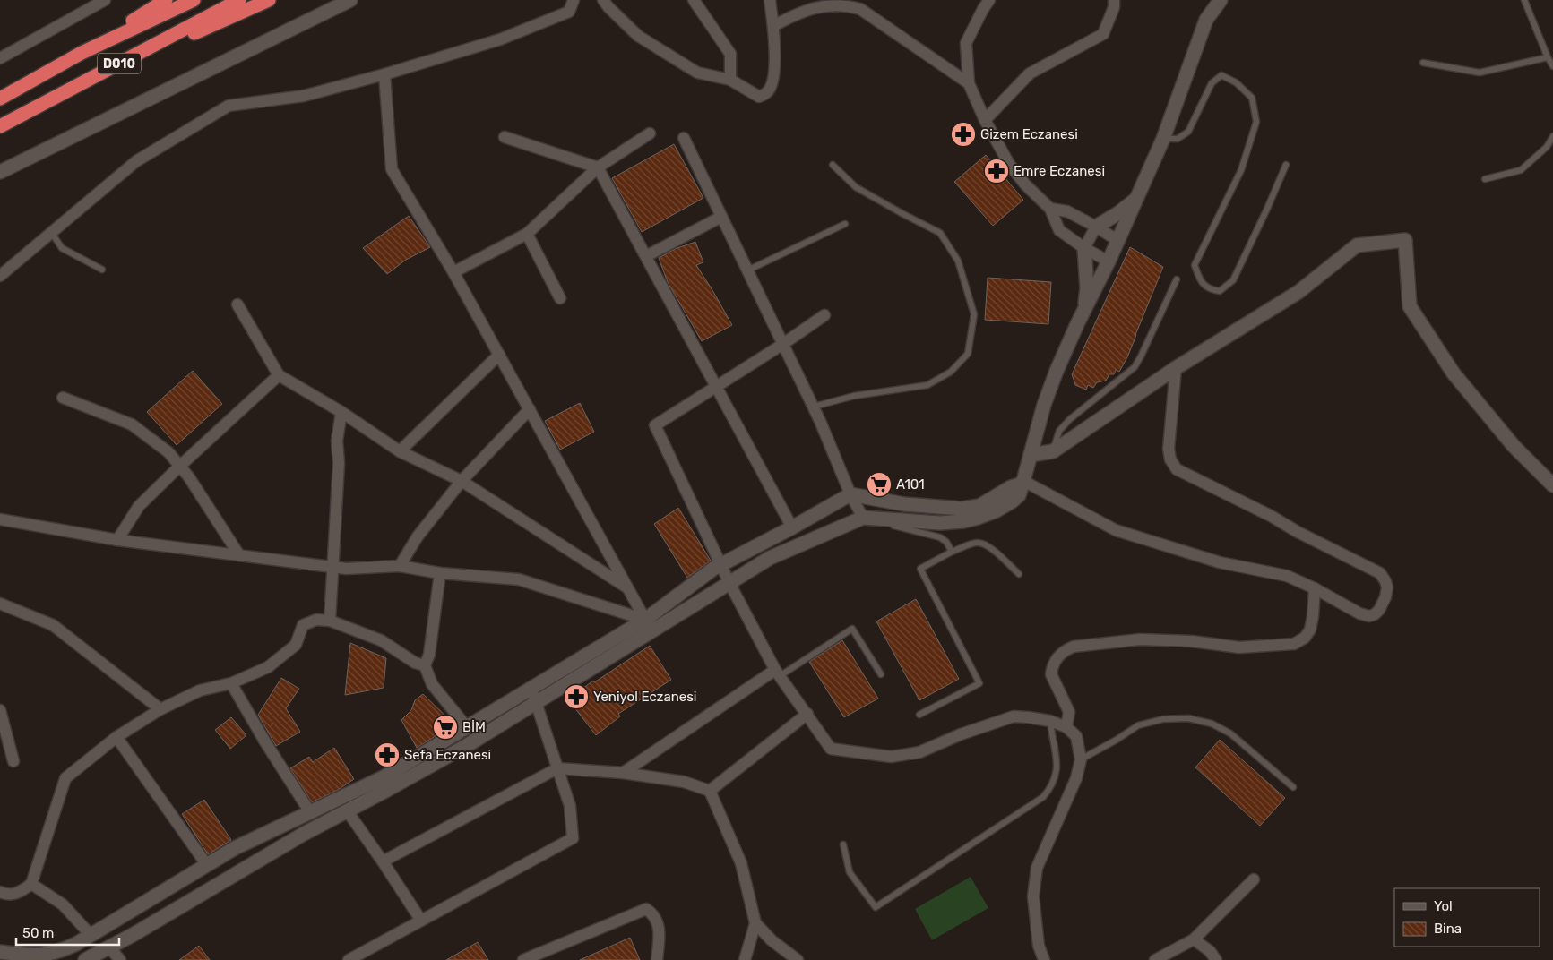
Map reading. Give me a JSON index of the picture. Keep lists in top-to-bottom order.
{
  "streets": {
    "highway": ["D010"]
  },
  "places": {
    "pharmacy": [
      "Gizem Eczanesi",
      "Emre Eczanesi",
      "Yeniyol Eczanesi",
      "Sefa Eczanesi"
    ],
    "supermarket": ["A101", "BİM"]
  },
  "legend": ["Yol", "Bina"],
  "scale_bar": "50 m"
}
